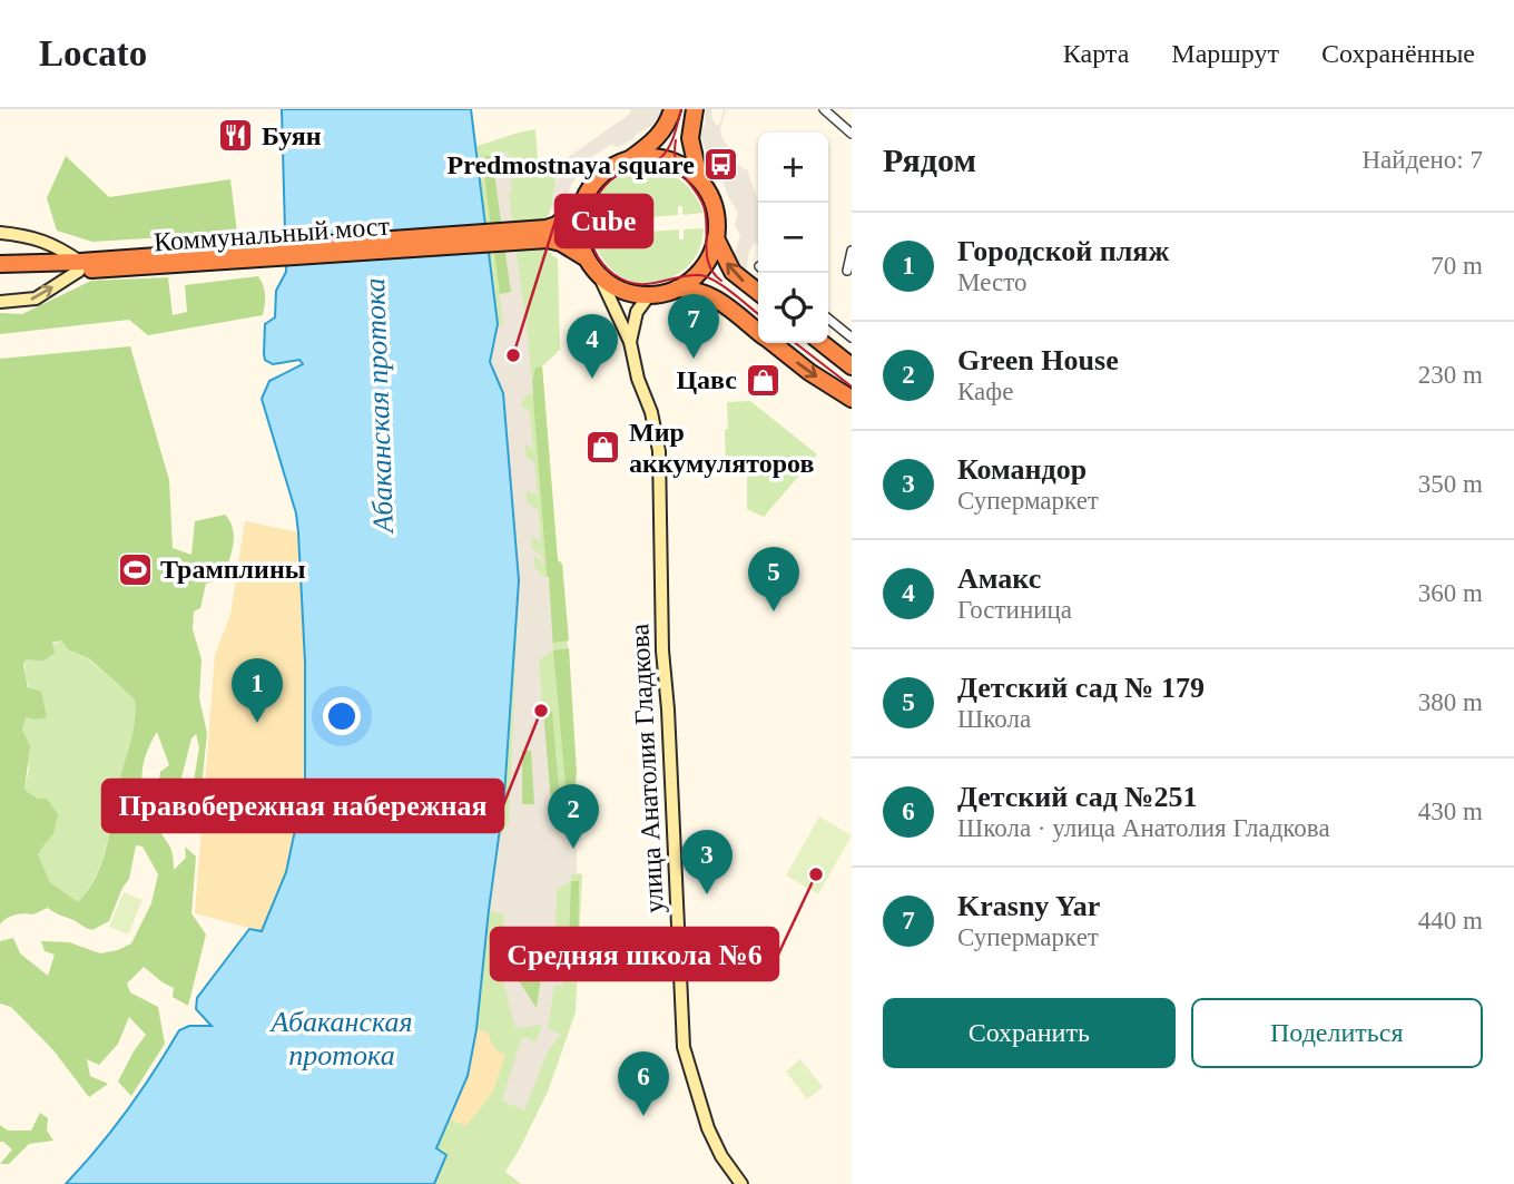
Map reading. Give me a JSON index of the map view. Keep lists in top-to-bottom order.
{
  "streets": {
    "highway": ["Коммунальный мост"],
    "main road": ["улица Анатолия Гладкова"]
  },
  "water": ["Абаканская протока"],
  "places": {
    "restaurant": ["Буян"],
    "bus stop": ["Predmostnaya square"],
    "other": ["Cube", "Правобережная набережная", "Средняя школа №6"],
    "shop": ["Цавс", "Мир аккумуляторов"],
    "sports": ["Трамплины"]
  },
  "page": {
    "header": "Locato",
    "nav": ["Карта", "Маршрут", "Сохранённые"],
    "heading": ["Рядом", "Найдено: 7"],
    "map_buttons": ["+", "−"],
    "list": [
      {
        "mark": "1",
        "name": "Городской пляж",
        "note": "Место",
        "value": "70 m"
      },
      {
        "mark": "2",
        "name": "Green House",
        "note": "Кафе",
        "value": "230 m"
      },
      {
        "mark": "3",
        "name": "Командор",
        "note": "Супермаркет",
        "value": "350 m"
      },
      {
        "mark": "4",
        "name": "Амакс",
        "note": "Гостиница",
        "value": "360 m"
      },
      {
        "mark": "5",
        "name": "Детский сад № 179",
        "note": "Школа",
        "value": "380 m"
      },
      {
        "mark": "6",
        "name": "Детский сад №251",
        "note": "Школа · улица Анатолия Гладкова",
        "value": "430 m"
      },
      {
        "mark": "7",
        "name": "Krasny Yar",
        "note": "Супермаркет",
        "value": "440 m"
      }
    ],
    "pins": [
      "7",
      "4",
      "5",
      "1",
      "2",
      "3",
      "6"
    ],
    "buttons": ["Сохранить", "Поделиться"]
  }
}
